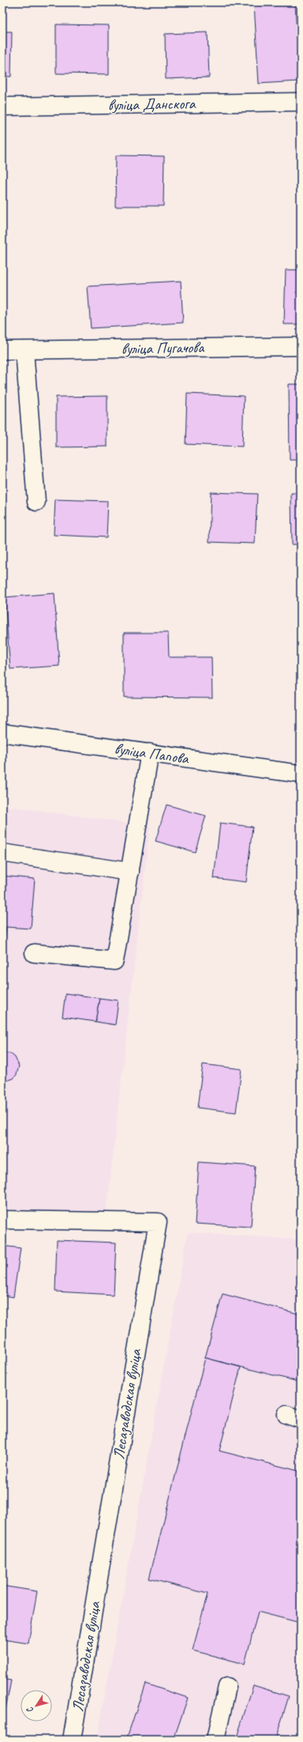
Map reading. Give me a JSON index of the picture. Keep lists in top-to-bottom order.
{
  "streets": {
    "street": [
      "вуліца Данскога",
      "вуліца Пугачова",
      "вуліца Папова",
      "Лесазаводская вуліца"
    ]
  },
  "north": "bottom left"
}
